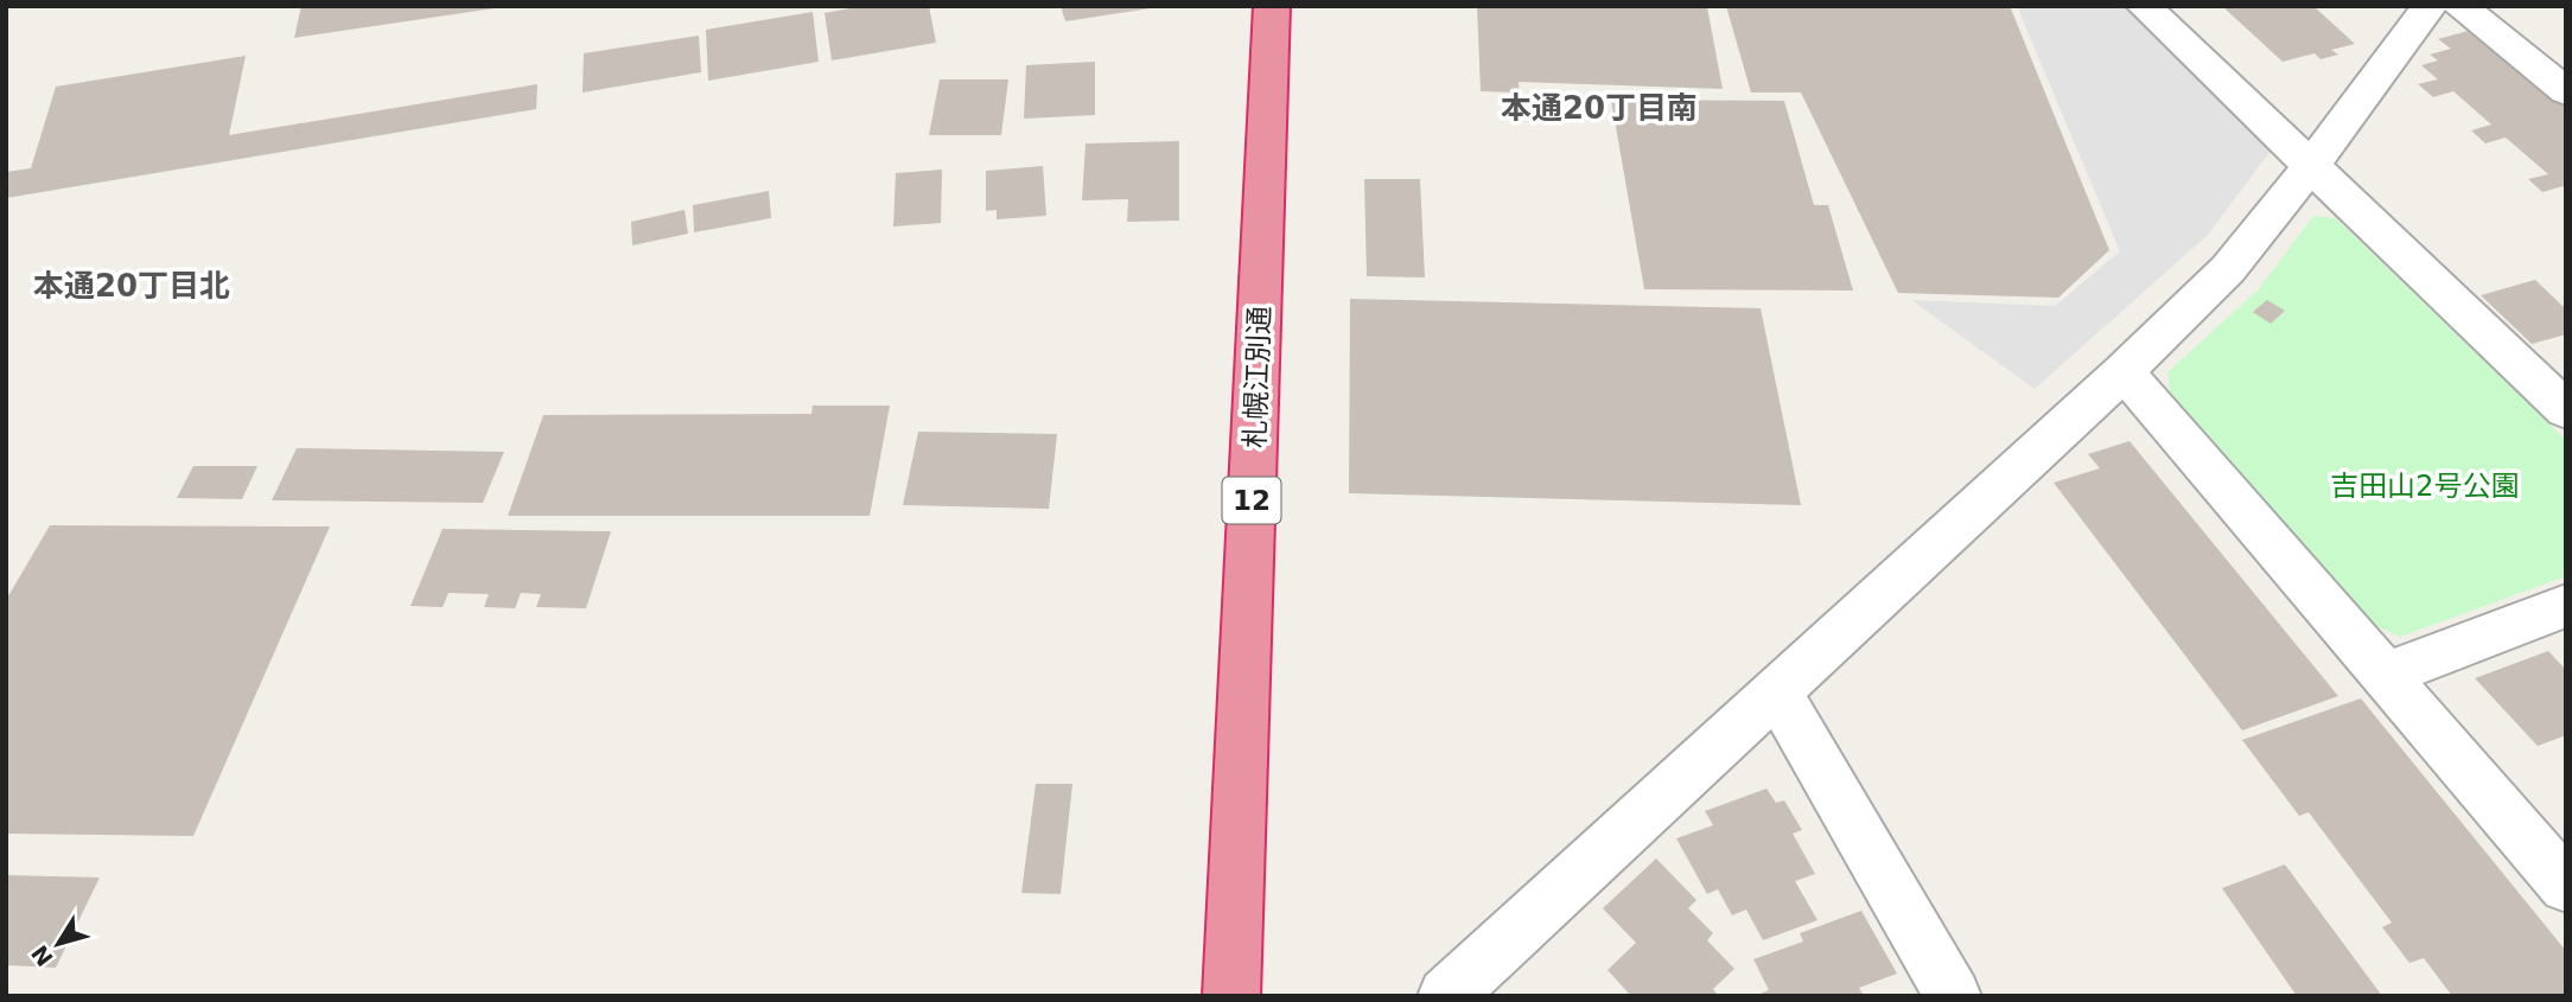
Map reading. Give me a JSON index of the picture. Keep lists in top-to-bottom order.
{
  "streets": {
    "highway": ["札幌江別通", "12"]
  },
  "districts": ["本通20丁目南", "本通20丁目北"],
  "parks": ["吉田山2号公園"],
  "north": "bottom left"
}
